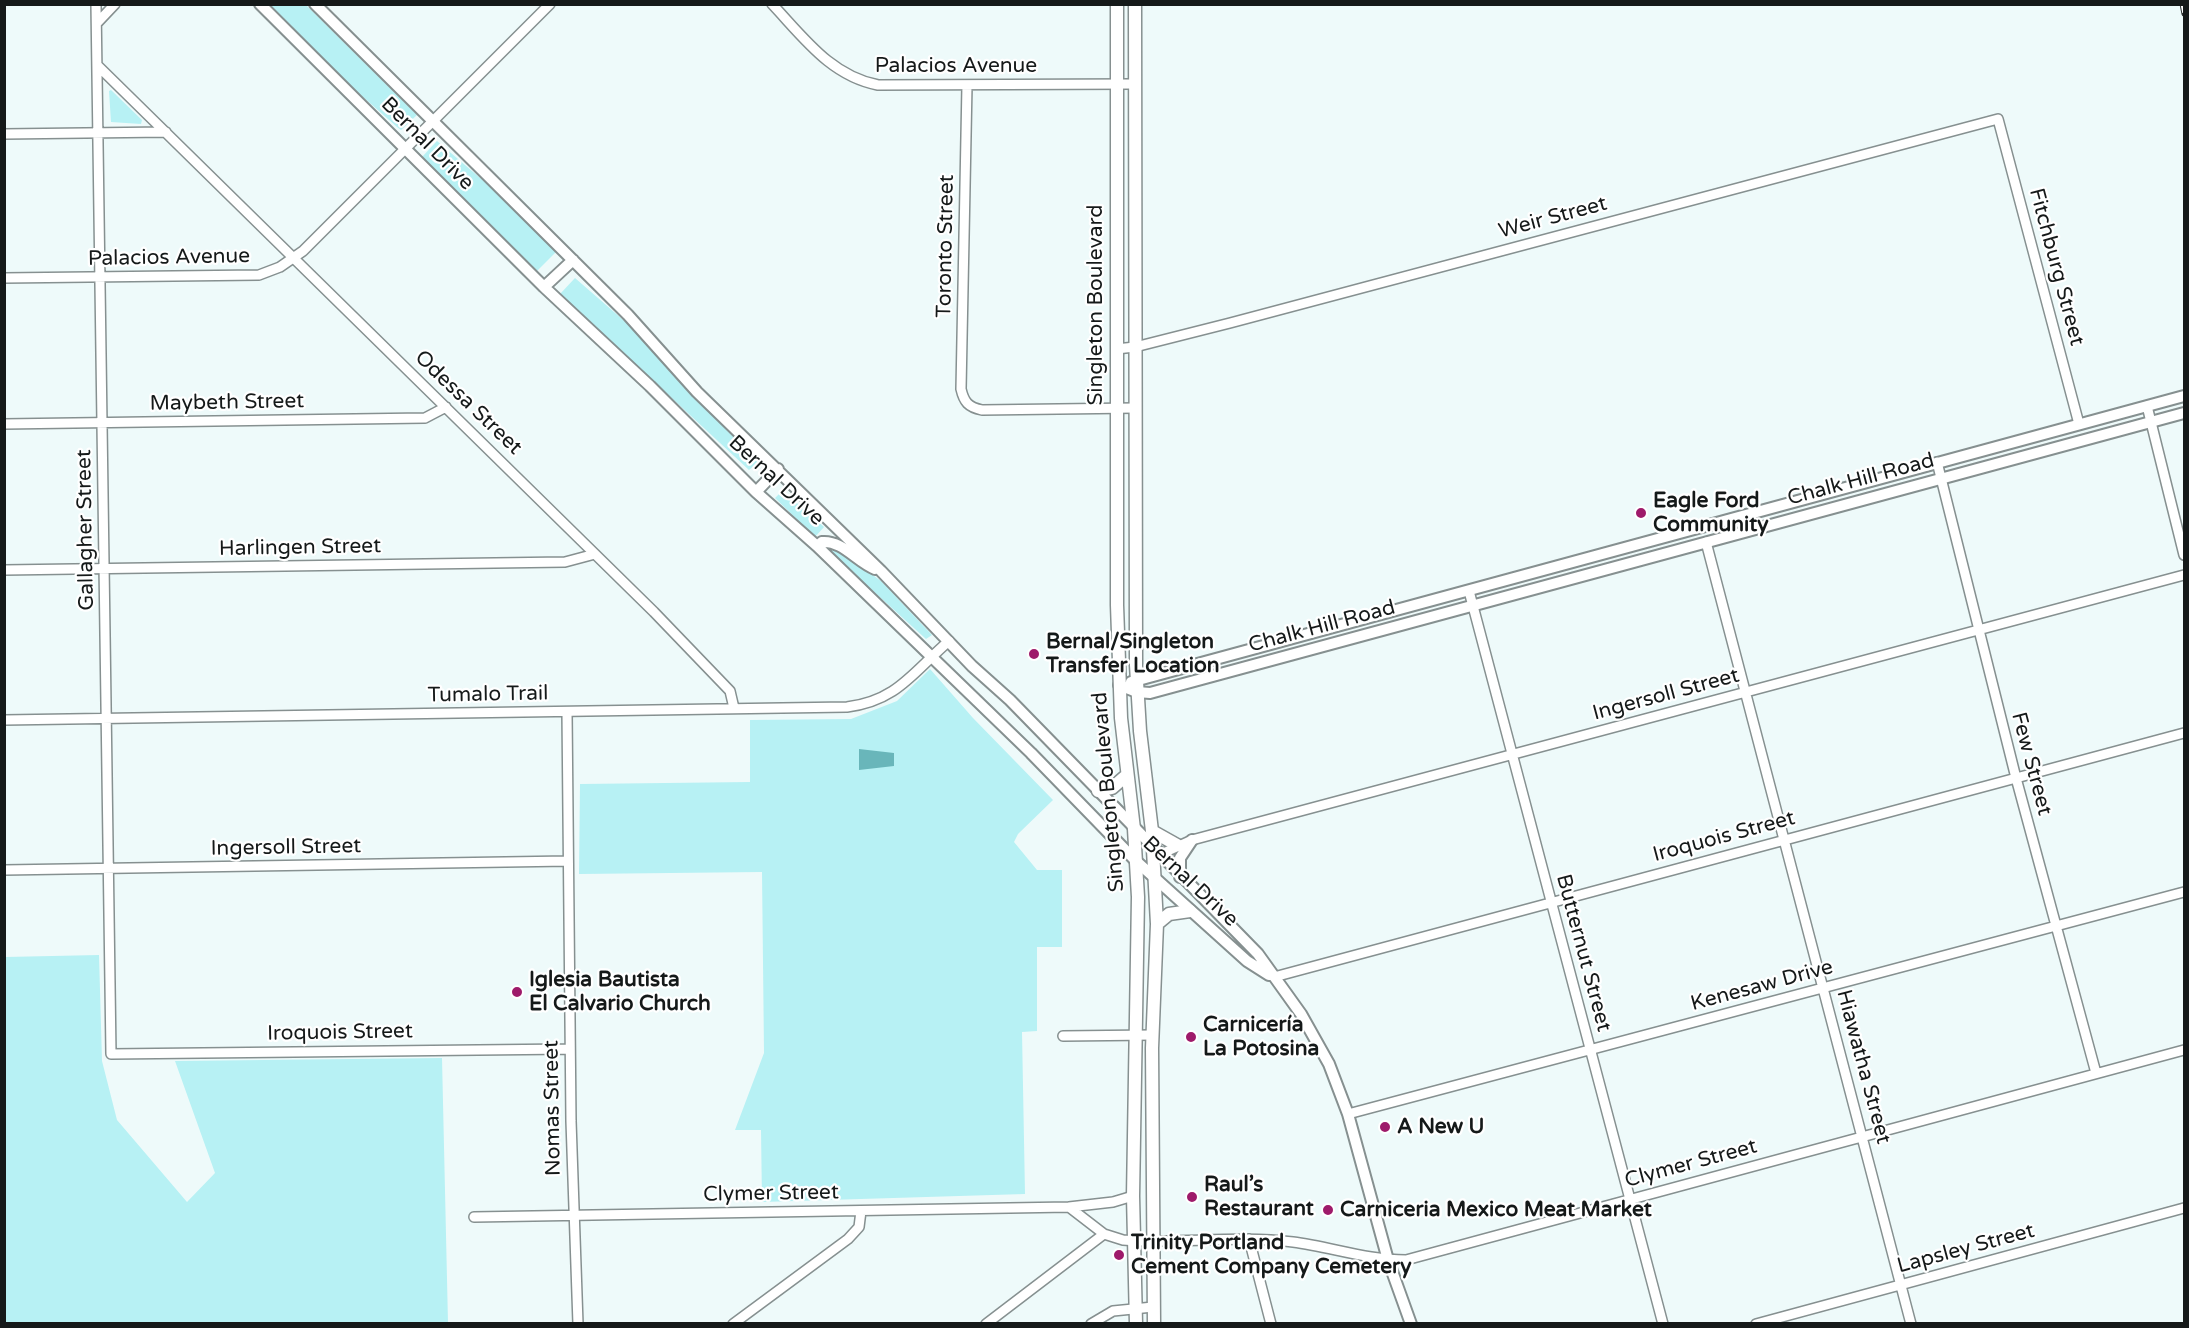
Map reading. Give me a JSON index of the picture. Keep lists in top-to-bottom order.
{
  "streets": {
    "main road": ["Singleton Boulevard"],
    "street": [
      "Palacios Avenue",
      "Bernal Drive",
      "Weir Street",
      "Toronto Street",
      "Fitchburg Street",
      "Maybeth Street",
      "Odessa Street",
      "Chalk Hill Road",
      "Gallagher Street",
      "Harlingen Street",
      "Tumalo Trail",
      "Ingersoll Street",
      "Few Street",
      "Iroquois Street",
      "Butternut Street",
      "Kenesaw Drive",
      "Hiawatha Street",
      "Nomas Street",
      "Clymer Street",
      "Lapsley Street"
    ]
  },
  "crossings": [
    ["Palacios Avenue", "Bernal Drive"],
    ["Palacios Avenue", "Toronto Street"],
    ["Palacios Avenue", "Singleton Boulevard"],
    ["Palacios Avenue", "Odessa Street"],
    ["Palacios Avenue", "Gallagher Street"],
    ["Bernal Drive", "Singleton Boulevard"],
    ["Bernal Drive", "Tumalo Trail"],
    ["Bernal Drive", "Ingersoll Street"],
    ["Bernal Drive", "Iroquois Street"],
    ["Bernal Drive", "Kenesaw Drive"],
    ["Bernal Drive", "Clymer Street"],
    ["Weir Street", "Fitchburg Street"],
    ["Weir Street", "Singleton Boulevard"],
    ["Toronto Street", "Singleton Boulevard"],
    ["Fitchburg Street", "Chalk Hill Road"],
    ["Singleton Boulevard", "Chalk Hill Road"],
    ["Singleton Boulevard", "Ingersoll Street"],
    ["Singleton Boulevard", "Clymer Street"],
    ["Maybeth Street", "Odessa Street"],
    ["Maybeth Street", "Gallagher Street"],
    ["Odessa Street", "Gallagher Street"],
    ["Odessa Street", "Harlingen Street"],
    ["Odessa Street", "Tumalo Trail"],
    ["Chalk Hill Road", "Few Street"],
    ["Chalk Hill Road", "Butternut Street"],
    ["Chalk Hill Road", "Hiawatha Street"],
    ["Gallagher Street", "Harlingen Street"],
    ["Gallagher Street", "Tumalo Trail"],
    ["Gallagher Street", "Ingersoll Street"],
    ["Gallagher Street", "Iroquois Street"],
    ["Tumalo Trail", "Nomas Street"],
    ["Ingersoll Street", "Few Street"],
    ["Ingersoll Street", "Butternut Street"],
    ["Ingersoll Street", "Hiawatha Street"],
    ["Ingersoll Street", "Nomas Street"],
    ["Few Street", "Iroquois Street"],
    ["Few Street", "Kenesaw Drive"],
    ["Few Street", "Clymer Street"],
    ["Iroquois Street", "Butternut Street"],
    ["Iroquois Street", "Hiawatha Street"],
    ["Iroquois Street", "Nomas Street"],
    ["Butternut Street", "Kenesaw Drive"],
    ["Butternut Street", "Clymer Street"],
    ["Kenesaw Drive", "Hiawatha Street"],
    ["Hiawatha Street", "Clymer Street"],
    ["Hiawatha Street", "Lapsley Street"],
    ["Nomas Street", "Clymer Street"]
  ],
  "places": [
    "Eagle Ford Community",
    "Bernal/Singleton Transfer Location",
    "Iglesia Bautista El Calvario Church",
    "Carnicería La Potosina",
    "A New U",
    "Raul’s Restaurant",
    "Carniceria Mexico Meat Market",
    "Trinity Portland Cement Company Cemetery"
  ]
}
